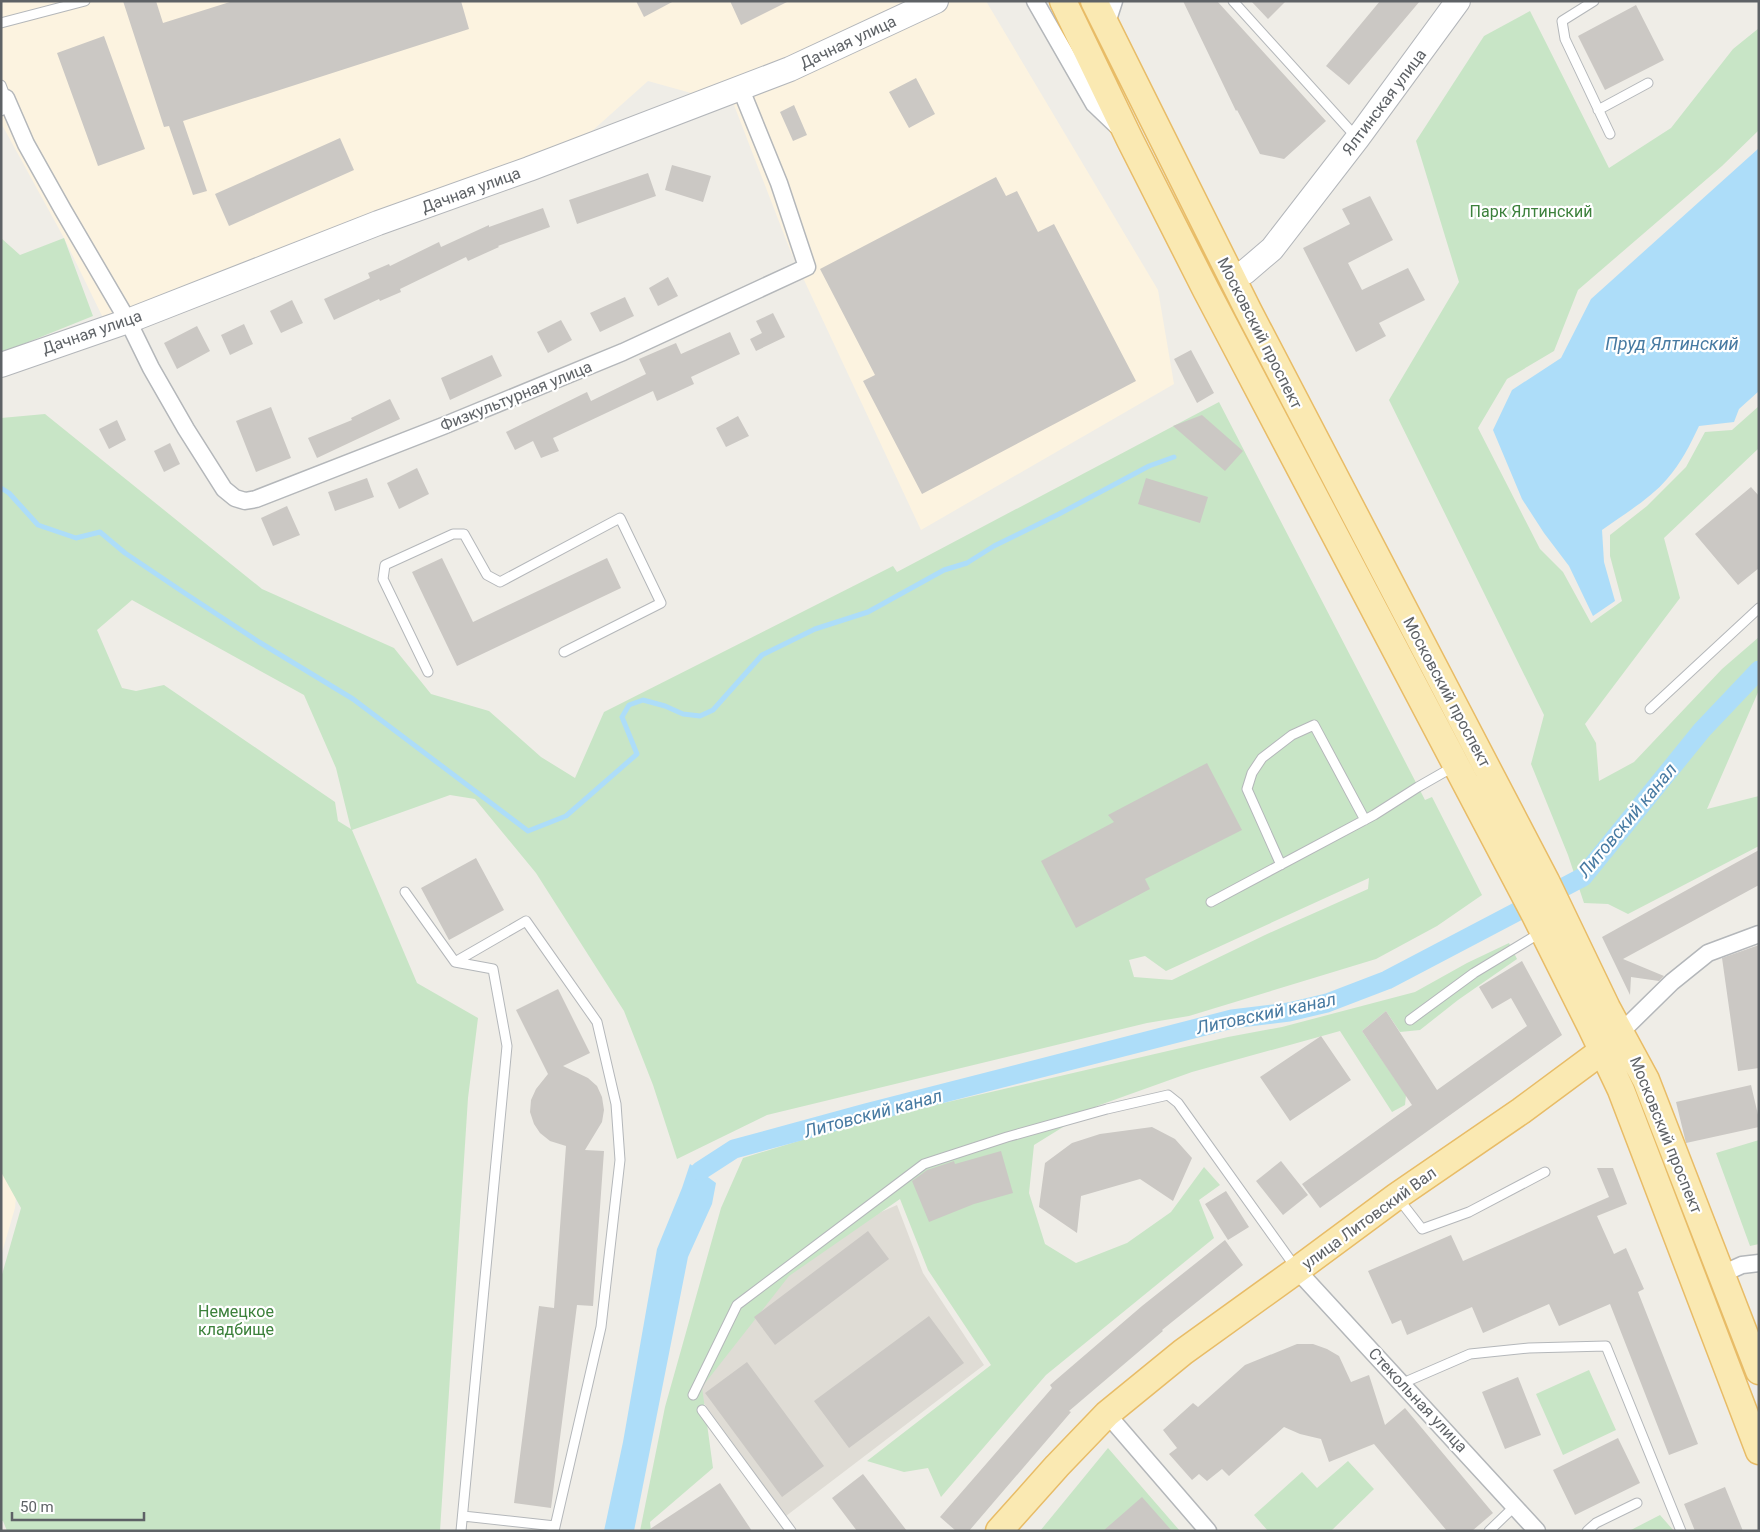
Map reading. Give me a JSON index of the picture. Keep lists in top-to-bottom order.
{
  "streets": {
    "main road": ["Московский проспект", "улица Литовский Вал"],
    "street": [
      "Дачная улица",
      "Ялтинская улица",
      "Физкультурная улица",
      "Стекольная улица"
    ]
  },
  "crossings": [
    ["Дачная улица", "Физкультурная улица"],
    ["Ялтинская улица", "Московский проспект"],
    ["Московский проспект", "улица Литовский Вал"],
    ["улица Литовский Вал", "Стекольная улица"]
  ],
  "water": ["Пруд Ялтинский", "Литовский канал"],
  "parks": ["Парк Ялтинский", "Немецкое кладбище"],
  "scale_bar": "50 m"
}
